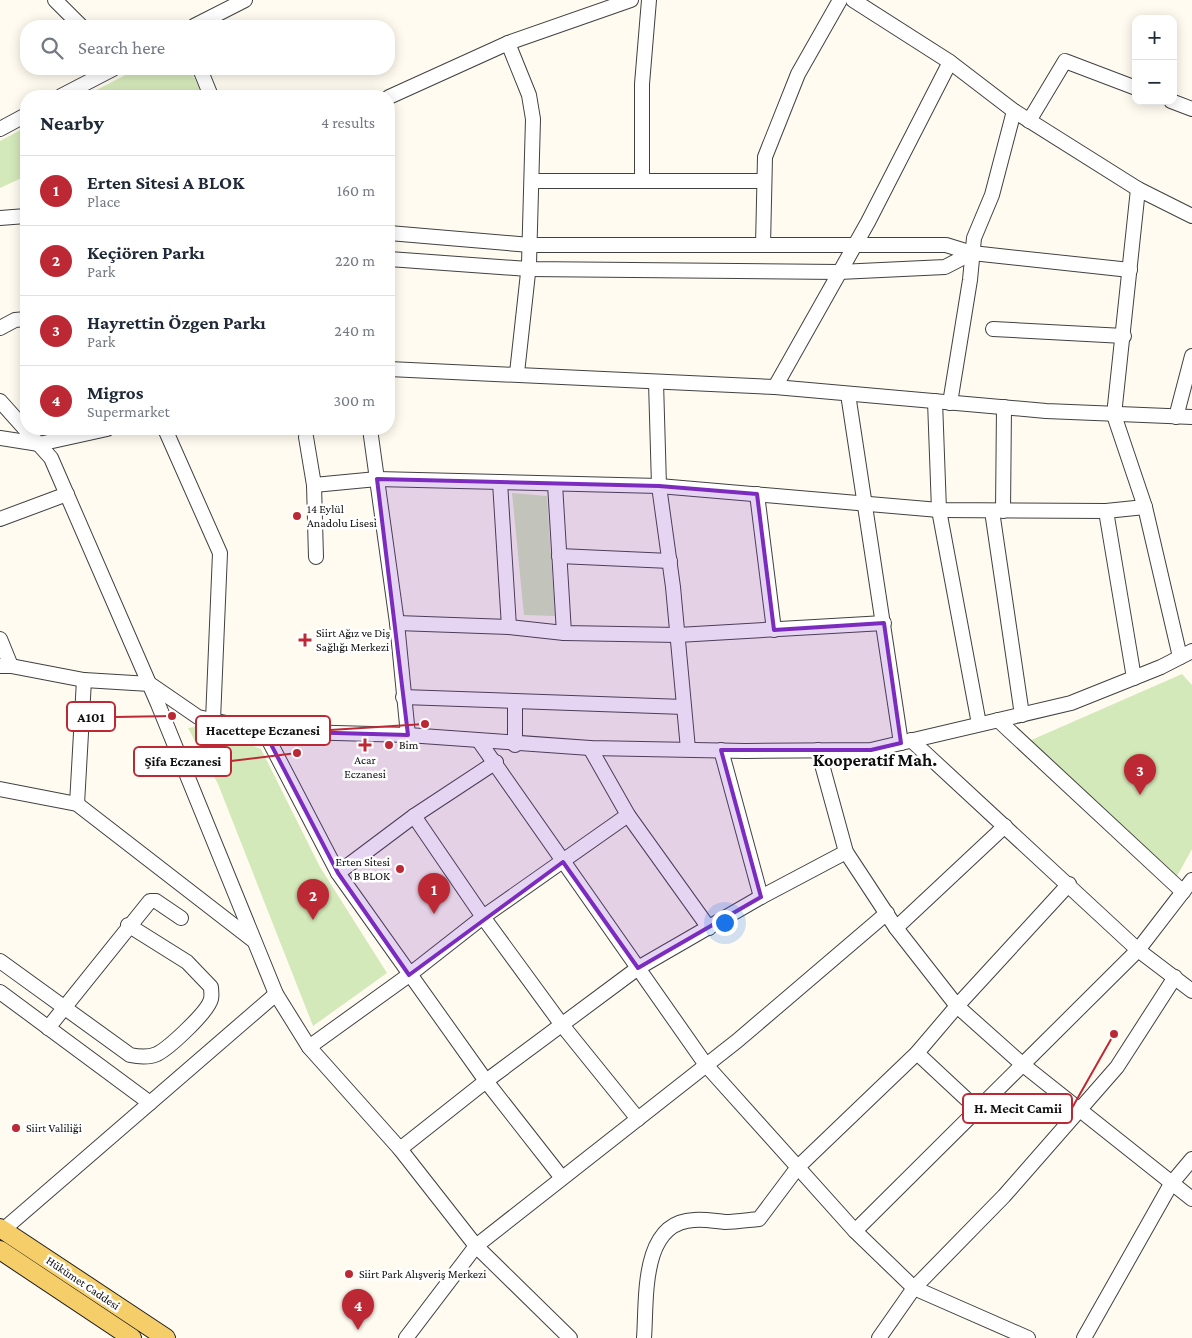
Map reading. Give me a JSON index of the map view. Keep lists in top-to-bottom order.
{
  "streets": {
    "main road": ["Hükümet Caddesi"]
  },
  "districts": ["Kooperatif Mah."],
  "places": {
    "other": [
      "14 Eylül Anadolu Lisesi",
      "A101",
      "Hacettepe Eczanesi",
      "Bim",
      "Şifa Eczanesi",
      "Erten Sitesi B BLOK",
      "H. Mecit Camii",
      "Siirt Valiliği",
      "Siirt Park Alışveriş Merkezi"
    ],
    "health": ["Siirt Ağız ve Diş Sağlığı Merkezi", "Acar Eczanesi"]
  },
  "page": {
    "map_buttons": ["+", "−"],
    "search": "Search here",
    "heading": ["Nearby", "4 results"],
    "list": [
      {
        "mark": "1",
        "name": "Erten Sitesi A BLOK",
        "note": "Place",
        "value": "160 m"
      },
      {
        "mark": "2",
        "name": "Keçiören Parkı",
        "note": "Park",
        "value": "220 m"
      },
      {
        "mark": "3",
        "name": "Hayrettin Özgen Parkı",
        "note": "Park",
        "value": "240 m"
      },
      {
        "mark": "4",
        "name": "Migros",
        "note": "Supermarket",
        "value": "300 m"
      }
    ],
    "pins": [
      "3",
      "1",
      "2",
      "4"
    ]
  }
}
